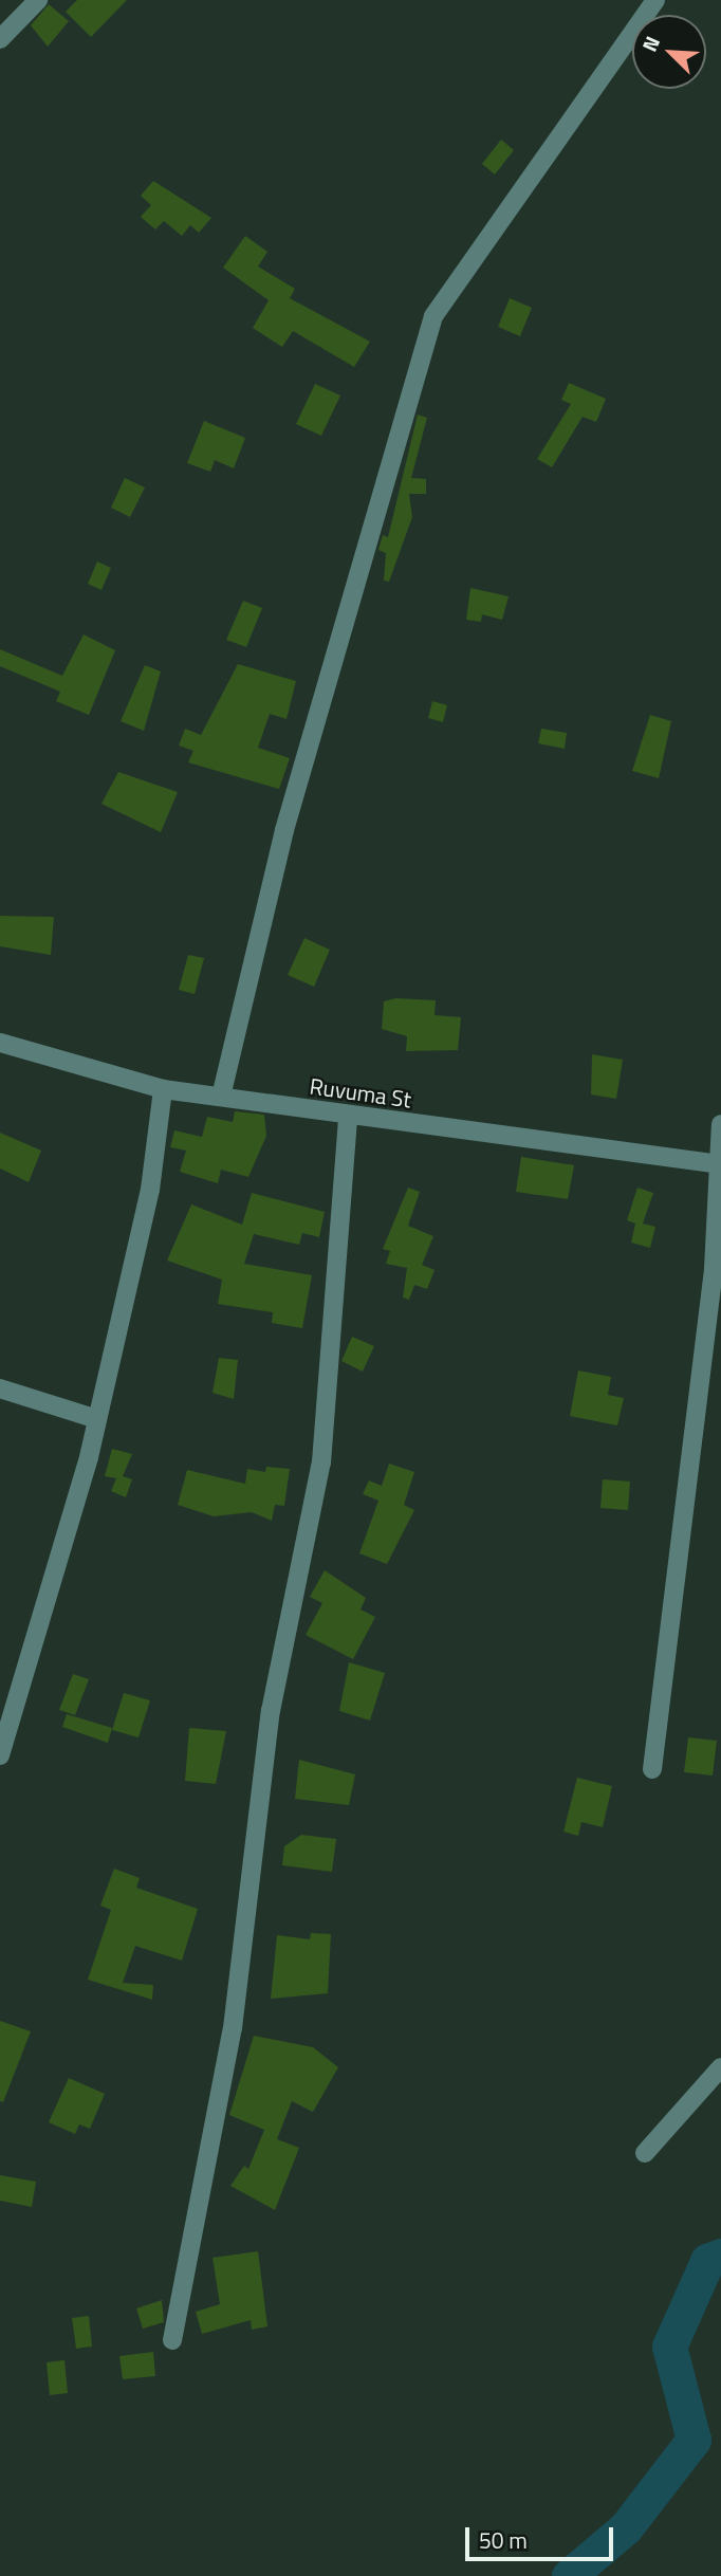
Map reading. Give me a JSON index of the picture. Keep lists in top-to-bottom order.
{
  "streets": {
    "street": ["Ruvuma St"]
  },
  "scale_bar": "50 m",
  "north": "top left"
}
